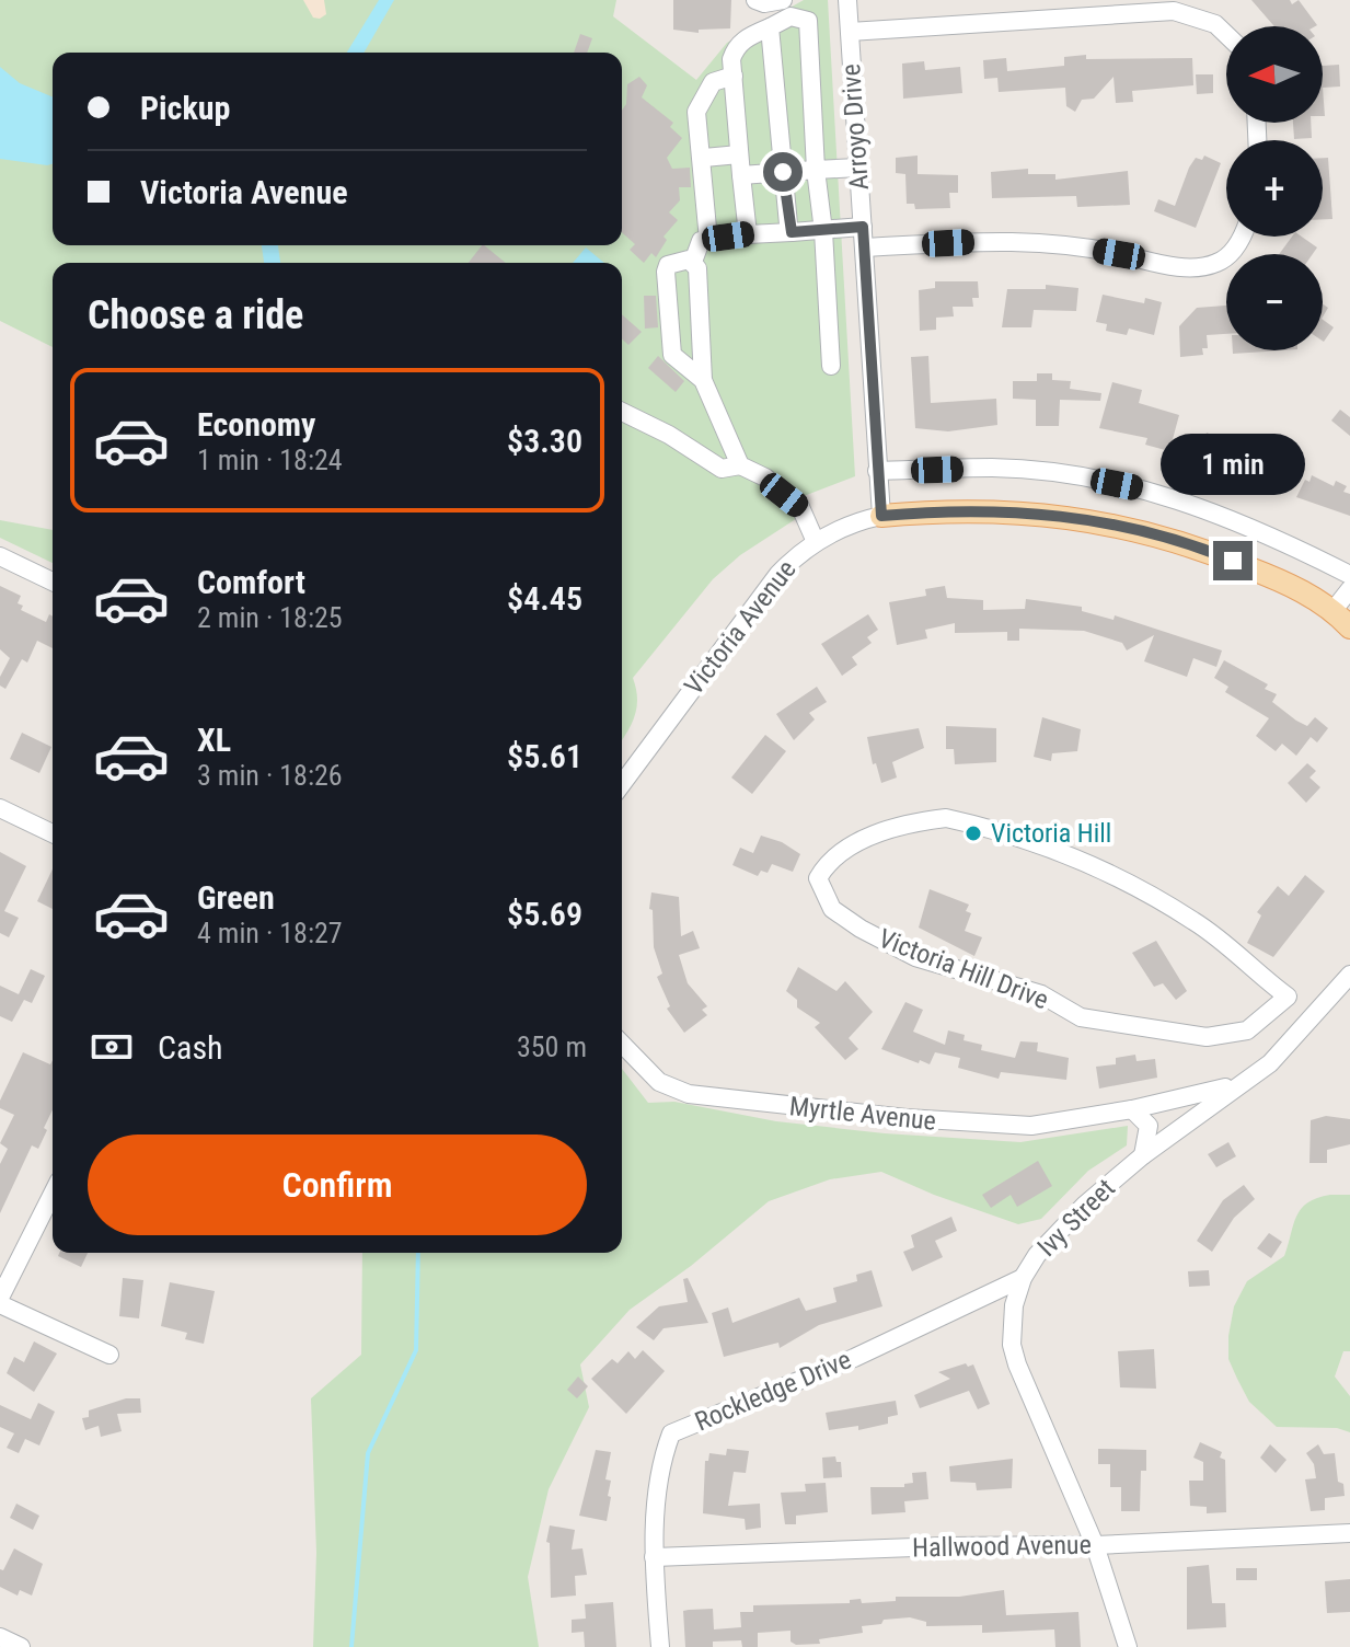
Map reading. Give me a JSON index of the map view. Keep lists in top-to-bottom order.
{
  "streets": {
    "main road": ["Victoria Avenue"],
    "street": [
      "Arroyo Drive",
      "Victoria Hill Drive",
      "Myrtle Avenue",
      "Ivy Street",
      "Rockledge Drive",
      "Hallwood Avenue"
    ]
  },
  "crossings": [
    ["Arroyo Drive", "Victoria Avenue"],
    ["Victoria Hill Drive", "Ivy Street"],
    ["Myrtle Avenue", "Ivy Street"],
    ["Ivy Street", "Rockledge Drive"],
    ["Ivy Street", "Hallwood Avenue"],
    ["Rockledge Drive", "Hallwood Avenue"]
  ],
  "places": ["Victoria Hill"],
  "north": "left",
  "page": {
    "map_buttons": ["+", "−"],
    "banner": ["Pickup", "Victoria Avenue"],
    "heading": "Choose a ride",
    "list": [
      {
        "name": "Economy",
        "note": "1 min · 18:24",
        "value": "$3.30"
      },
      {
        "name": "Comfort",
        "note": "2 min · 18:25",
        "value": "$4.45"
      },
      {
        "name": "XL",
        "note": "3 min · 18:26",
        "value": "$5.61"
      },
      {
        "name": "Green",
        "note": "4 min · 18:27",
        "value": "$5.69"
      }
    ],
    "bubble": "1 min",
    "pay": ["Cash", "350 m"],
    "buttons": "Confirm"
  }
}
